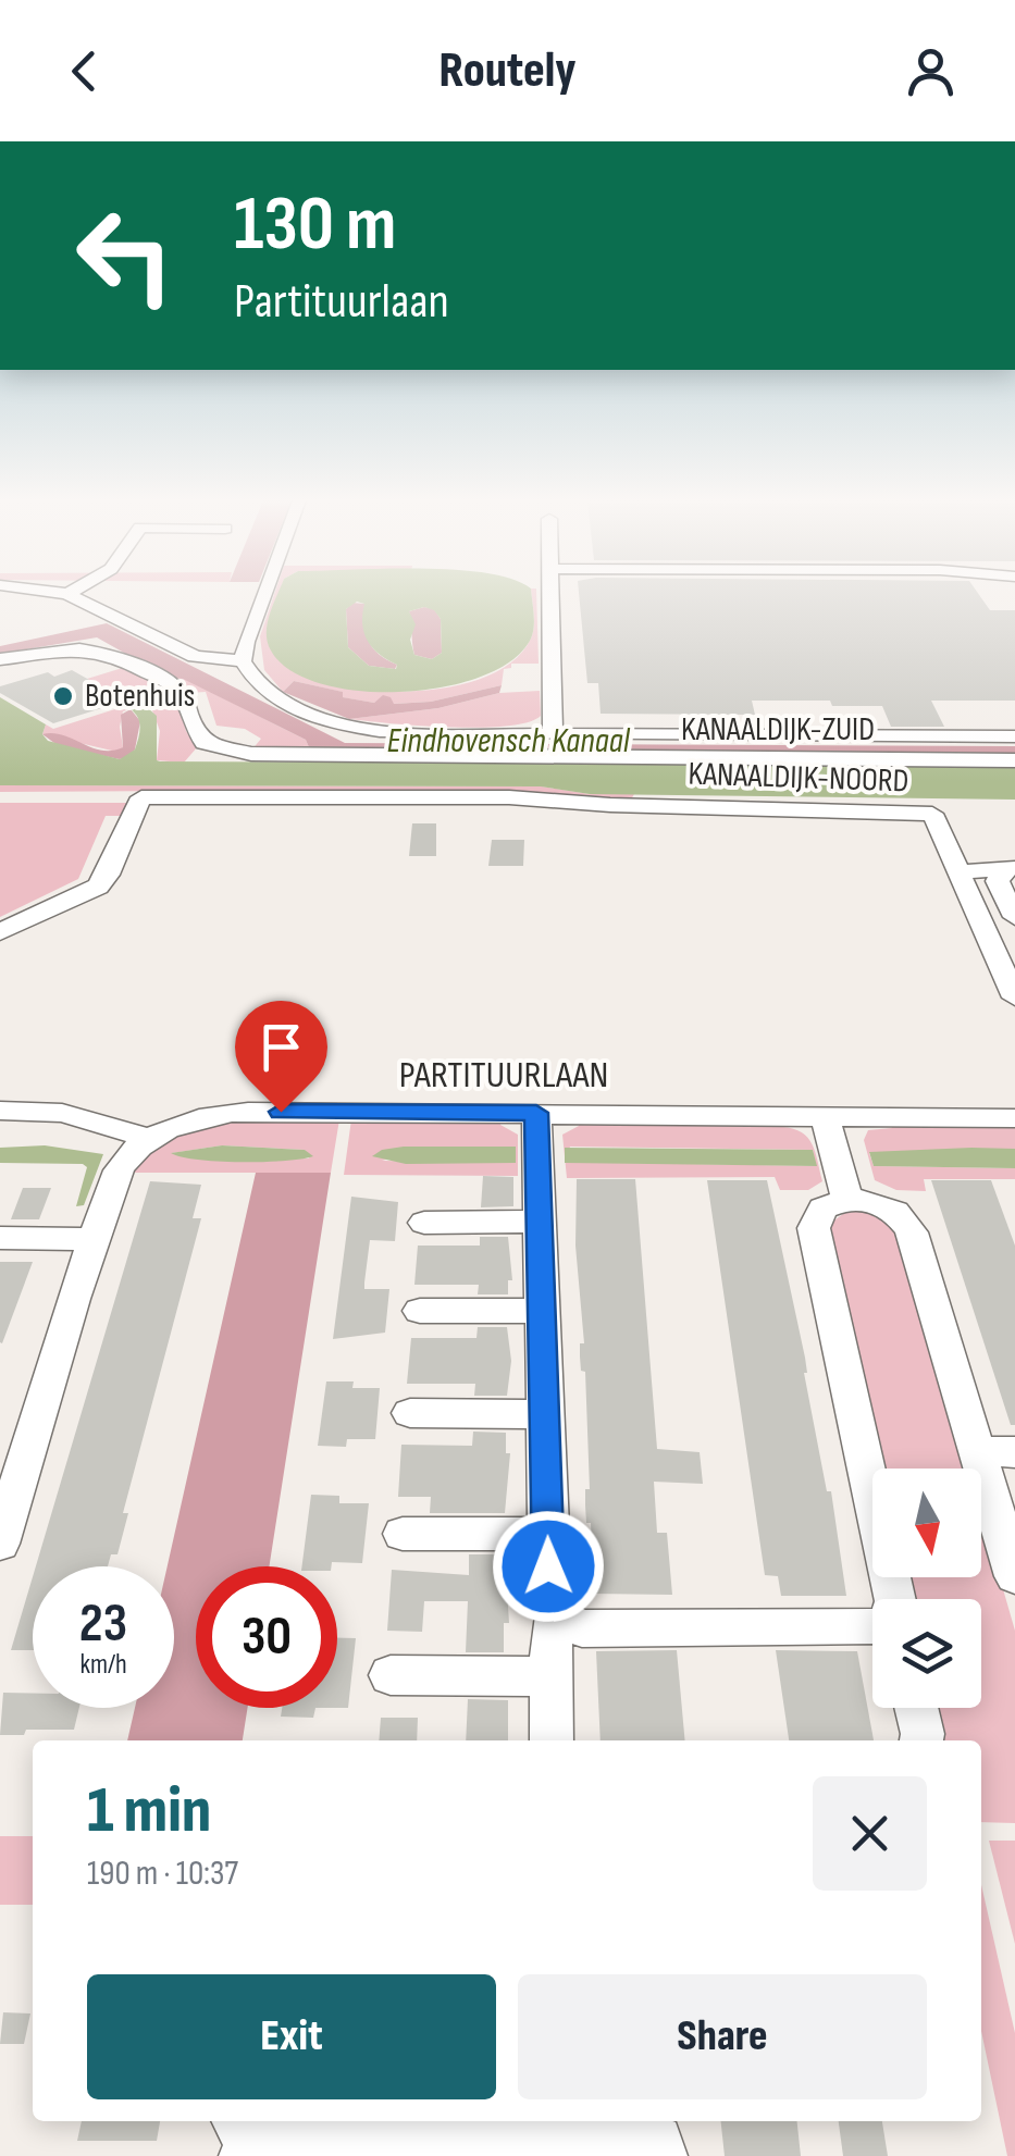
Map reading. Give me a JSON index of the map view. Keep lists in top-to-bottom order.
{
  "streets": {
    "street": ["KANAALDIJK-ZUID", "KANAALDIJK-NOORD", "PARTITUURLAAN"]
  },
  "water": ["Eindhovensch Kanaal"],
  "places": ["Botenhuis"],
  "north": "bottom",
  "page": {
    "header": "Routely",
    "turn": ["130 m", "Partituurlaan"],
    "speed": "23 km/h",
    "limit": "30",
    "heading": ["1 min", "190 m · 10:37"],
    "buttons": ["Exit", "Share"]
  }
}
